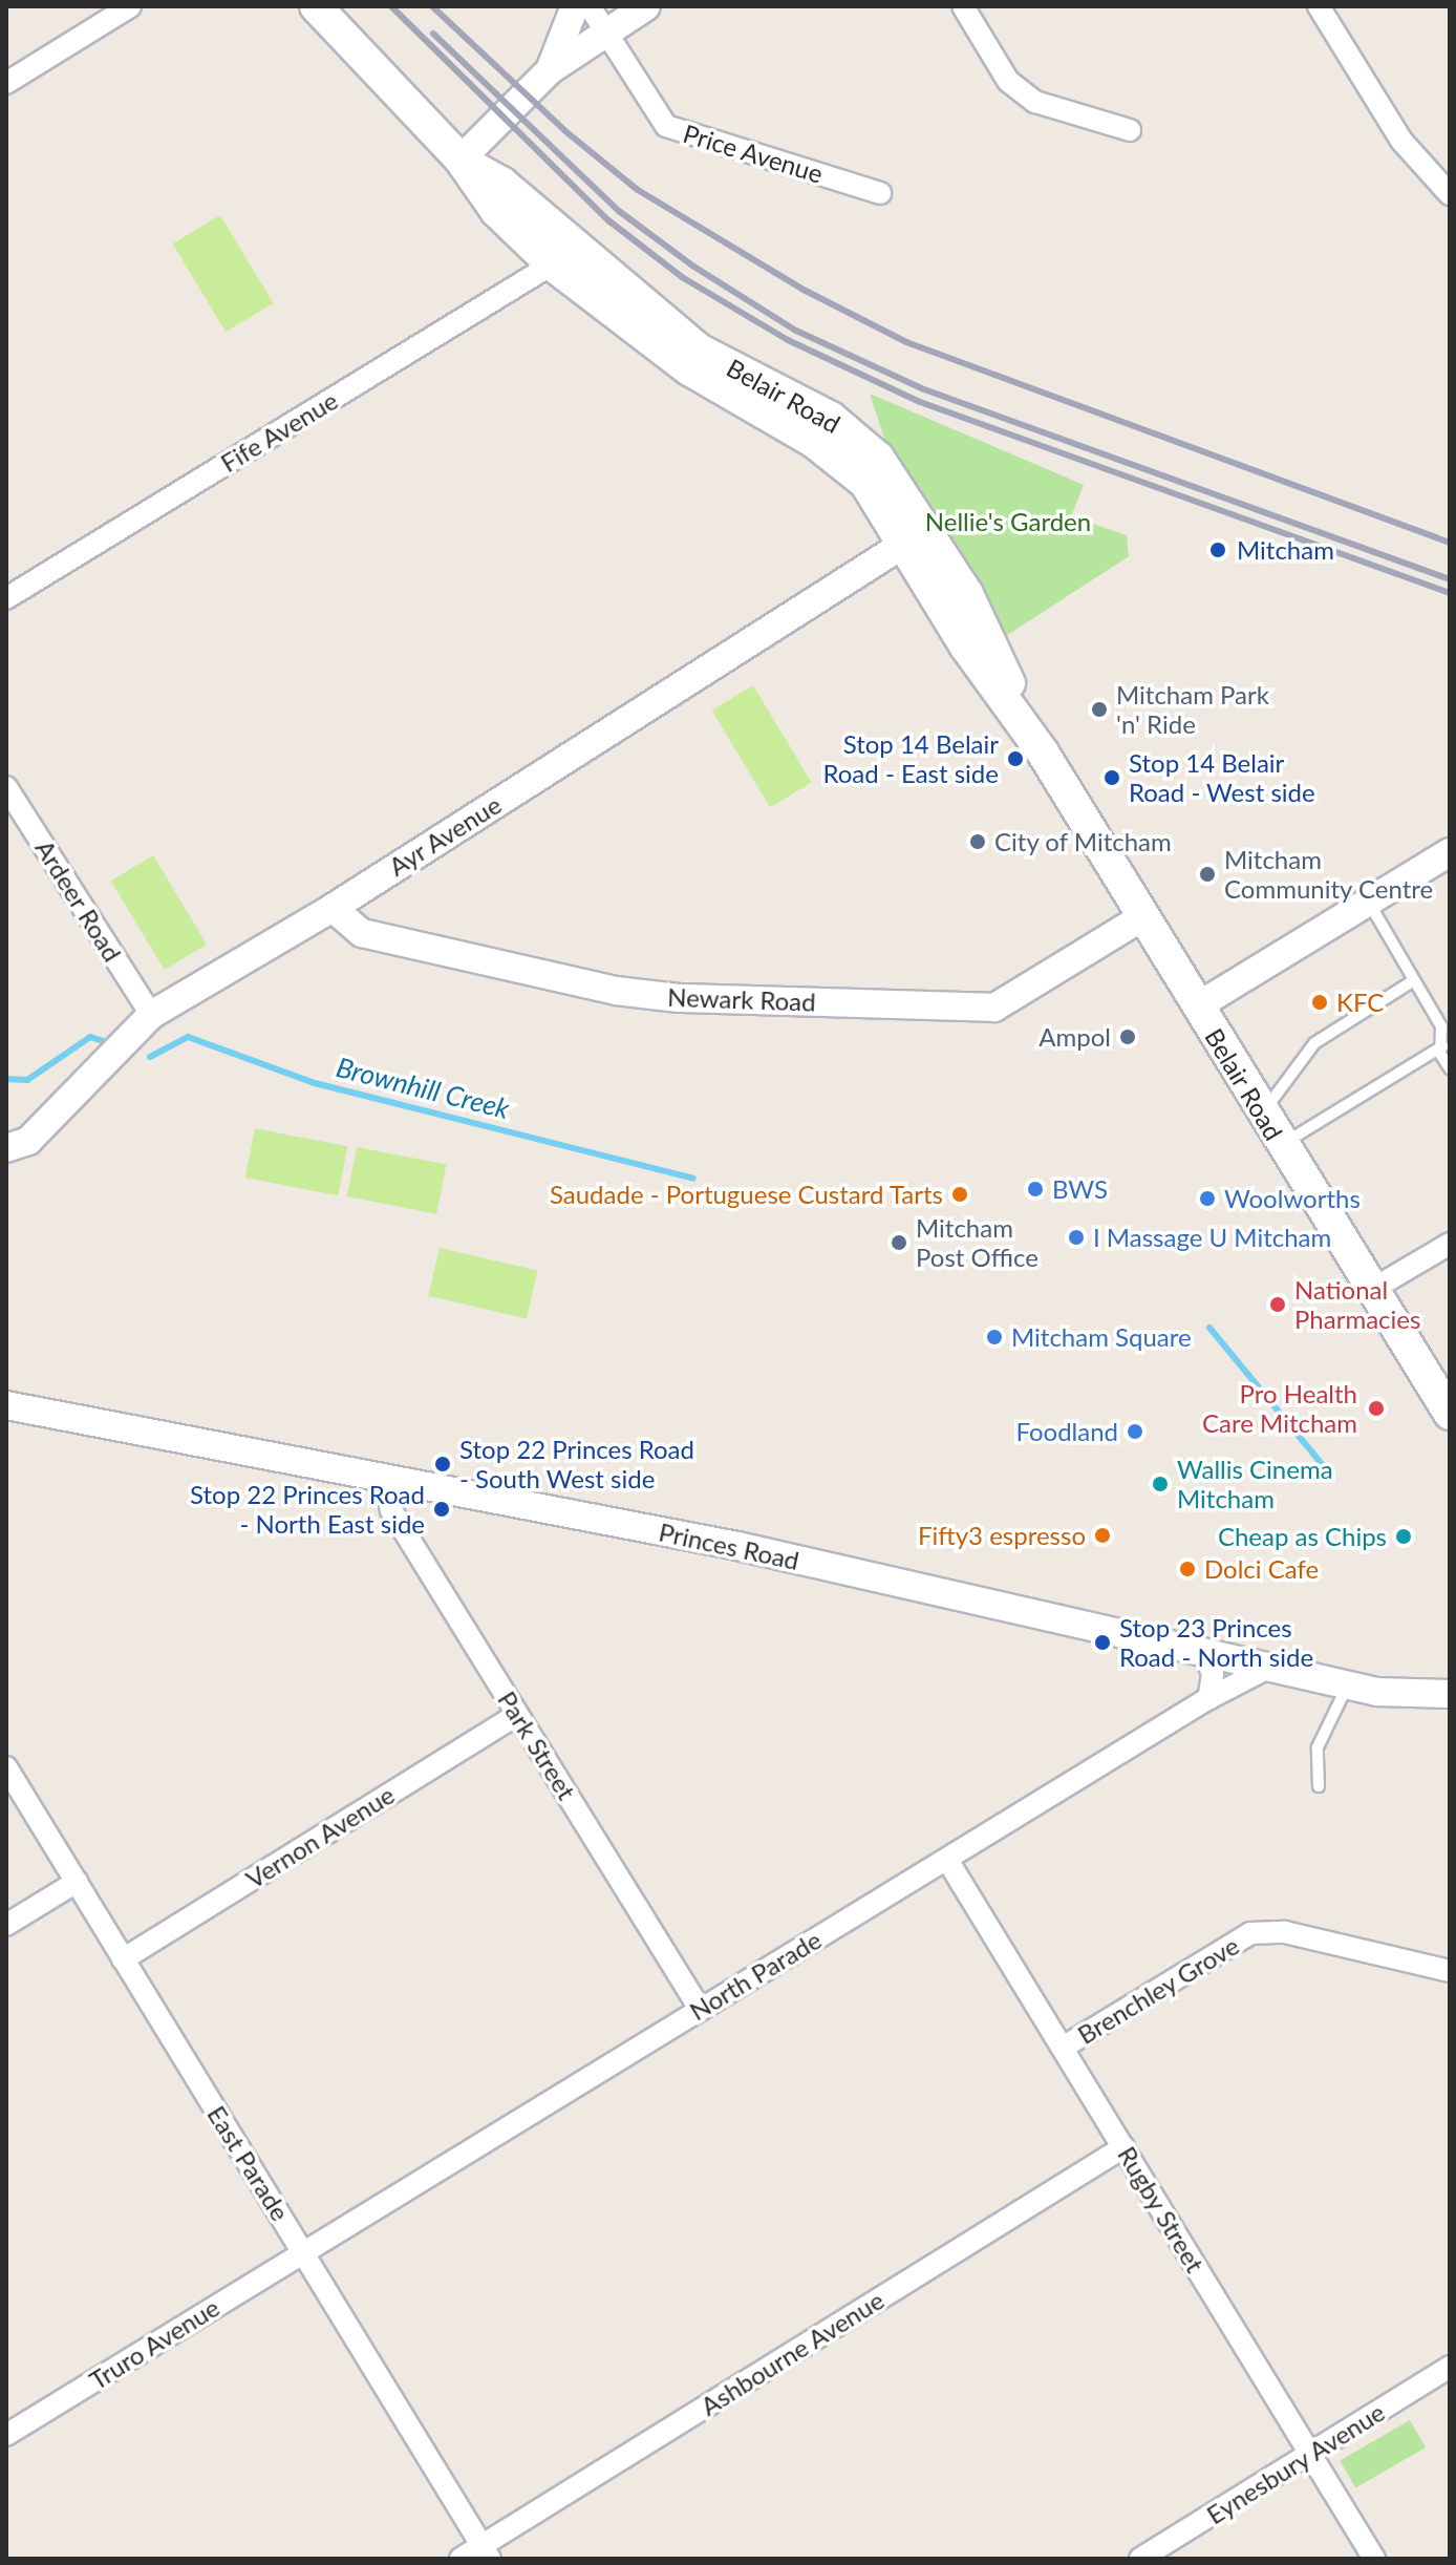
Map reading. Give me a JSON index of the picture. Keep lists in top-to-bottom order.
{
  "streets": {
    "main road": ["Belair Road"],
    "street": [
      "Price Avenue",
      "Fife Avenue",
      "Ayr Avenue",
      "Ardeer Road",
      "Newark Road",
      "Princes Road",
      "Park Street",
      "Vernon Avenue",
      "North Parade",
      "Brenchley Grove",
      "East Parade",
      "Rugby Street",
      "Truro Avenue",
      "Ashbourne Avenue",
      "Eynesbury Avenue"
    ]
  },
  "crossings": [
    ["Belair Road", "Fife Avenue"],
    ["Belair Road", "Ayr Avenue"],
    ["Belair Road", "Newark Road"],
    ["Ayr Avenue", "Ardeer Road"],
    ["Ayr Avenue", "Newark Road"],
    ["Princes Road", "Park Street"],
    ["Princes Road", "North Parade"],
    ["Park Street", "Vernon Avenue"],
    ["Park Street", "North Parade"],
    ["Vernon Avenue", "East Parade"],
    ["North Parade", "East Parade"],
    ["North Parade", "Rugby Street"],
    ["North Parade", "Truro Avenue"],
    ["Brenchley Grove", "Rugby Street"],
    ["East Parade", "Truro Avenue"],
    ["East Parade", "Ashbourne Avenue"],
    ["Rugby Street", "Ashbourne Avenue"],
    ["Rugby Street", "Eynesbury Avenue"]
  ],
  "water": ["Brownhill Creek"],
  "parks": ["Nellie's Garden"],
  "places": [
    "Mitcham",
    "Mitcham Park 'n' Ride",
    "Stop 14 Belair Road - East side",
    "Stop 14 Belair Road - West side",
    "City of Mitcham",
    "Mitcham Community Centre",
    "KFC",
    "Ampol",
    "BWS",
    "Saudade - Portuguese Custard Tarts",
    "Woolworths",
    "I Massage U Mitcham",
    "Mitcham Post Office",
    "National Pharmacies",
    "Mitcham Square",
    "Pro Health Care Mitcham",
    "Foodland",
    "Stop 22 Princes Road - South West side",
    "Wallis Cinema Mitcham",
    "Stop 22 Princes Road - North East side",
    "Fifty3 espresso",
    "Cheap as Chips",
    "Dolci Cafe",
    "Stop 23 Princes Road - North side"
  ]
}
